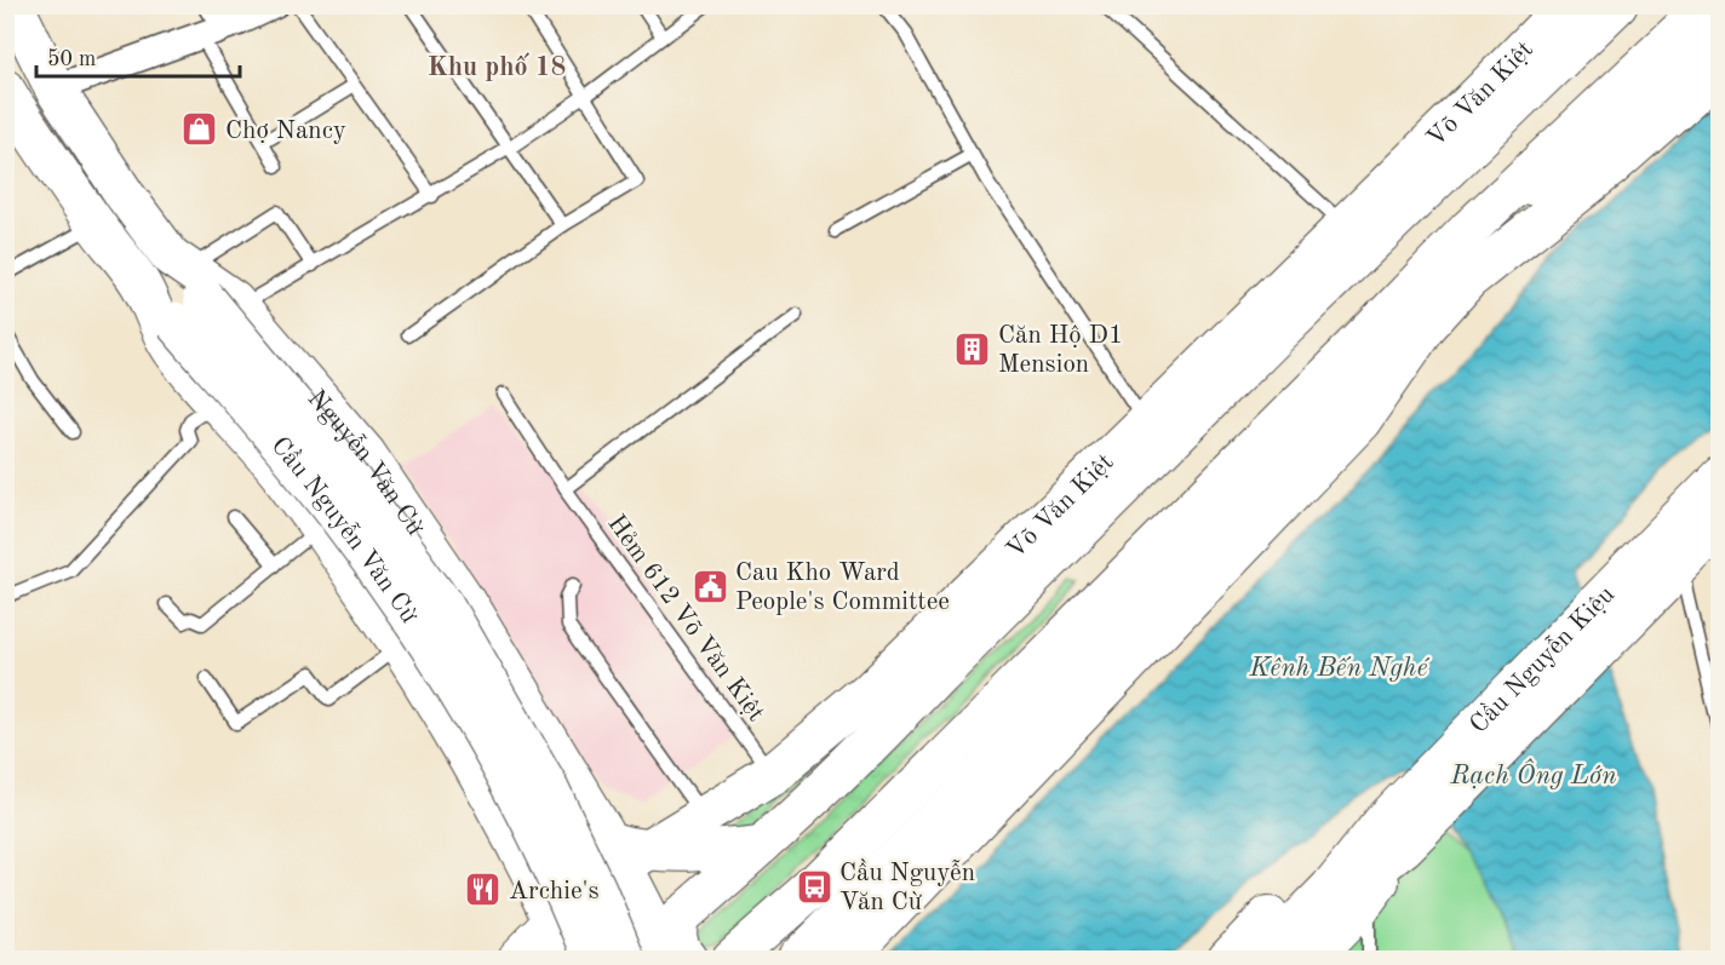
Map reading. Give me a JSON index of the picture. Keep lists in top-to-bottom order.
{
  "streets": {
    "main road": [
      "Võ Văn Kiệt",
      "Nguyễn Văn Cừ",
      "Cầu Nguyễn Văn Cừ",
      "Cầu Nguyễn Kiệu"
    ],
    "lane": ["Hẻm 612 Võ Văn Kiệt"]
  },
  "crossings": [
    ["Võ Văn Kiệt", "Nguyễn Văn Cừ"],
    ["Võ Văn Kiệt", "Hẻm 612 Võ Văn Kiệt"],
    ["Nguyễn Văn Cừ", "Cầu Nguyễn Văn Cừ"]
  ],
  "districts": ["Khu phố 18"],
  "water": ["Kênh Bến Nghé", "Rạch Ông Lớn"],
  "places": {
    "shop": ["Chợ Nancy"],
    "building": ["Căn Hộ D1 Mension"],
    "public building": ["Cau Kho Ward People's Committee"],
    "bus stop": ["Cầu Nguyễn Văn Cừ"],
    "restaurant": ["Archie's"]
  },
  "scale_bar": "50 m"
}
